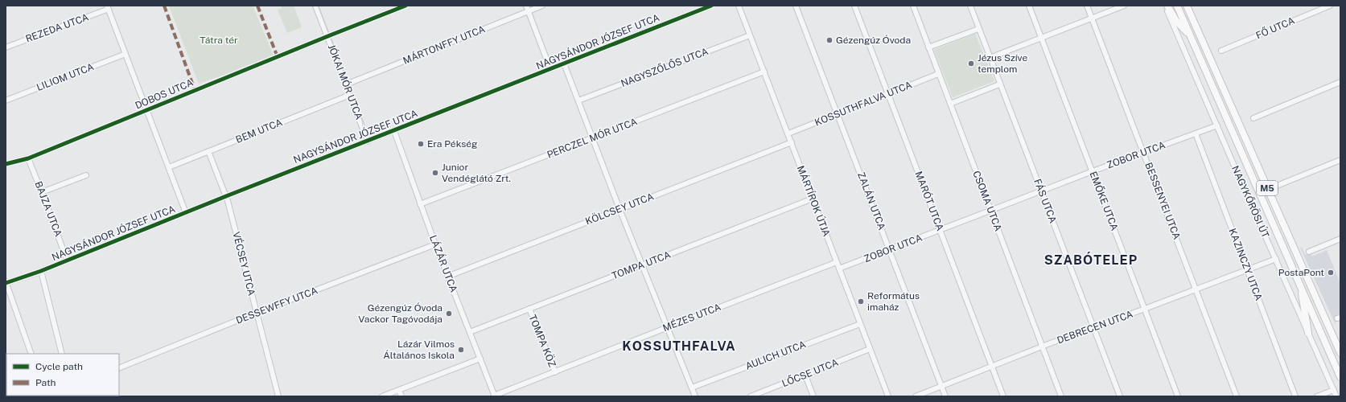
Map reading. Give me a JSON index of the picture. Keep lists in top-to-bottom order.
{
  "streets": {
    "main road": ["M5", "NAGYKŐRÖSI ÚT"],
    "street": [
      "REZEDA UTCA",
      "FŐ UTCA",
      "NAGYSÁNDOR JÓZSEF UTCA",
      "MÁRTONFFY UTCA",
      "NAGYSZŐLŐS UTCA",
      "LILIOM UTCA",
      "JÓKAI MÓR UTCA",
      "DOBOS UTCA",
      "KOSSUTHFALVA UTCA",
      "BEM UTCA",
      "PERCZEL MÓR UTCA",
      "ZOBOR UTCA",
      "MÁRTÍROK ÚTJA",
      "ZALÁN UTCA",
      "MARÓT UTCA",
      "CSOMA UTCA",
      "FÁS UTCA",
      "EMŐKE UTCA",
      "BESSENYEI UTCA",
      "BAJZA UTCA",
      "KÖLCSEY UTCA",
      "VÉCSEY UTCA",
      "LÁZÁR UTCA",
      "KAZINCZY UTCA",
      "TOMPA UTCA",
      "DESSEWFFY UTCA",
      "MÉZES UTCA",
      "DEBRECEN UTCA",
      "TOMPA KÖZ",
      "AULICH UTCA",
      "LŐCSE UTCA"
    ]
  },
  "crossings": [
    ["NAGYSÁNDOR JÓZSEF UTCA", "JÓKAI MÓR UTCA"],
    ["NAGYSÁNDOR JÓZSEF UTCA", "BAJZA UTCA"],
    ["NAGYSÁNDOR JÓZSEF UTCA", "VÉCSEY UTCA"],
    ["NAGYSÁNDOR JÓZSEF UTCA", "LÁZÁR UTCA"],
    ["MÁRTONFFY UTCA", "JÓKAI MÓR UTCA"],
    ["NAGYSZŐLŐS UTCA", "MÁRTÍROK ÚTJA"],
    ["JÓKAI MÓR UTCA", "DOBOS UTCA"],
    ["JÓKAI MÓR UTCA", "BEM UTCA"],
    ["DOBOS UTCA", "BAJZA UTCA"],
    ["KOSSUTHFALVA UTCA", "MÁRTÍROK ÚTJA"],
    ["KOSSUTHFALVA UTCA", "ZALÁN UTCA"],
    ["KOSSUTHFALVA UTCA", "MARÓT UTCA"],
    ["KOSSUTHFALVA UTCA", "CSOMA UTCA"],
    ["BEM UTCA", "VÉCSEY UTCA"],
    ["PERCZEL MÓR UTCA", "MÁRTÍROK ÚTJA"],
    ["PERCZEL MÓR UTCA", "LÁZÁR UTCA"],
    ["ZOBOR UTCA", "MÁRTÍROK ÚTJA"],
    ["ZOBOR UTCA", "ZALÁN UTCA"],
    ["ZOBOR UTCA", "MARÓT UTCA"],
    ["ZOBOR UTCA", "CSOMA UTCA"],
    ["ZOBOR UTCA", "FÁS UTCA"],
    ["ZOBOR UTCA", "EMŐKE UTCA"],
    ["ZOBOR UTCA", "BESSENYEI UTCA"],
    ["ZOBOR UTCA", "NAGYKŐRÖSI ÚT"],
    ["ZOBOR UTCA", "KAZINCZY UTCA"],
    ["MÁRTÍROK ÚTJA", "KÖLCSEY UTCA"],
    ["MÁRTÍROK ÚTJA", "TOMPA UTCA"],
    ["MÁRTÍROK ÚTJA", "MÉZES UTCA"],
    ["MÁRTÍROK ÚTJA", "AULICH UTCA"],
    ["MÁRTÍROK ÚTJA", "LŐCSE UTCA"],
    ["ZALÁN UTCA", "DEBRECEN UTCA"],
    ["MARÓT UTCA", "DEBRECEN UTCA"],
    ["CSOMA UTCA", "DEBRECEN UTCA"],
    ["FÁS UTCA", "DEBRECEN UTCA"],
    ["EMŐKE UTCA", "DEBRECEN UTCA"],
    ["BESSENYEI UTCA", "DEBRECEN UTCA"],
    ["NAGYKŐRÖSI ÚT", "DEBRECEN UTCA"],
    ["KÖLCSEY UTCA", "LÁZÁR UTCA"],
    ["VÉCSEY UTCA", "DESSEWFFY UTCA"],
    ["LÁZÁR UTCA", "TOMPA UTCA"],
    ["LÁZÁR UTCA", "DESSEWFFY UTCA"],
    ["LÁZÁR UTCA", "MÉZES UTCA"],
    ["KAZINCZY UTCA", "DEBRECEN UTCA"],
    ["TOMPA UTCA", "TOMPA KÖZ"],
    ["MÉZES UTCA", "TOMPA KÖZ"]
  ],
  "districts": ["SZABÓTELEP", "KOSSUTHFALVA"],
  "parks": ["Tátra tér"],
  "places": [
    "Gézengúz Óvoda",
    "Jézus Szíve templom",
    "Era Pékség",
    "Junior Vendéglátó Zrt.",
    "PostaPont",
    "Református imaház",
    "Gézengúz Óvoda Vackor Tagóvodája",
    "Lázár Vilmos Általános Iskola"
  ],
  "legend": ["Cycle path", "Path"]
}
